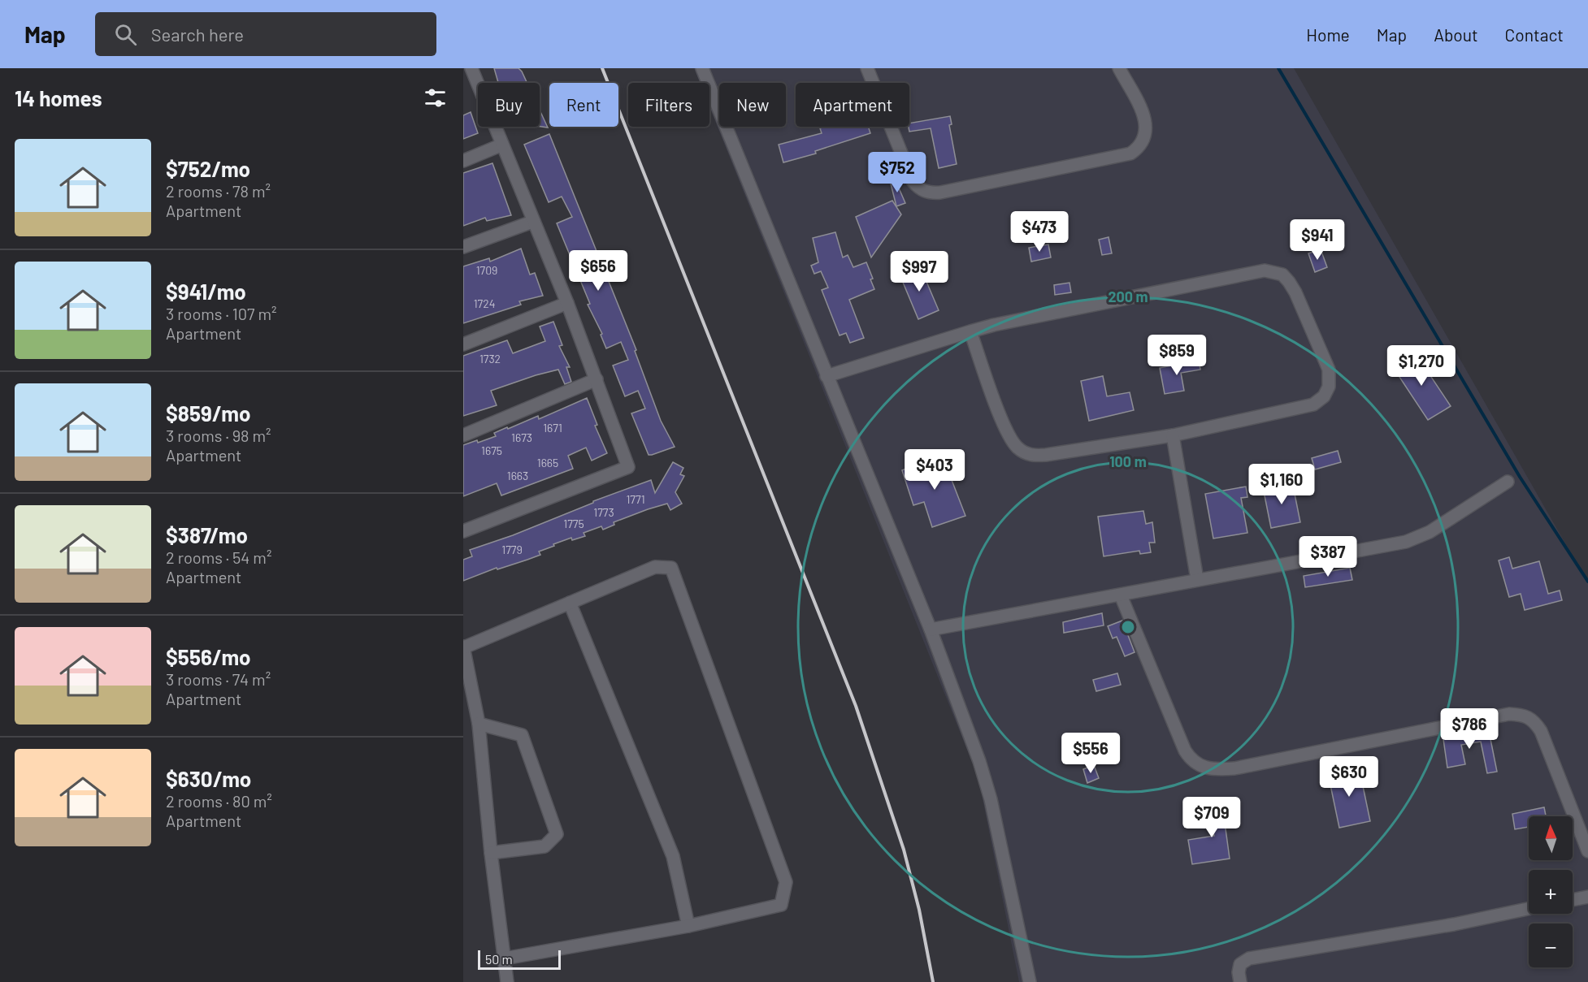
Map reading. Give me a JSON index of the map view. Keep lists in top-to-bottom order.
{
  "house_numbers": [
    "1709",
    "1724",
    "1732",
    "1671",
    "1673",
    "1675",
    "1665",
    "1663",
    "1771",
    "1773",
    "1775",
    "1779"
  ],
  "scale_bar": "50 m",
  "north": "top",
  "page": {
    "header": "Map",
    "search": "Search here",
    "nav": [
      "Home",
      "Map",
      "About",
      "Contact"
    ],
    "heading": "14 homes",
    "chip": [
      "Buy",
      "Rent",
      "Filters",
      "New",
      "Apartment"
    ],
    "list": [
      {
        "name": "$752/mo",
        "note": "2 rooms · 78 m² · Apartment"
      },
      {
        "name": "$941/mo",
        "note": "3 rooms · 107 m² · Apartment"
      },
      {
        "name": "$859/mo",
        "note": "3 rooms · 98 m² · Apartment"
      },
      {
        "name": "$387/mo",
        "note": "2 rooms · 54 m² · Apartment"
      },
      {
        "name": "$556/mo",
        "note": "3 rooms · 74 m² · Apartment"
      },
      {
        "name": "$630/mo",
        "note": "2 rooms · 80 m² · Apartment"
      }
    ],
    "price": [
      "$752",
      "$473",
      "$941",
      "$656",
      "$997",
      "$859",
      "$1,270",
      "$403",
      "$1,160",
      "$387",
      "$786",
      "$556",
      "$630",
      "$709"
    ],
    "map_buttons": ["+", "−"],
    "scale": "50 m"
  },
  "rings": ["200 m", "100 m"]
}
